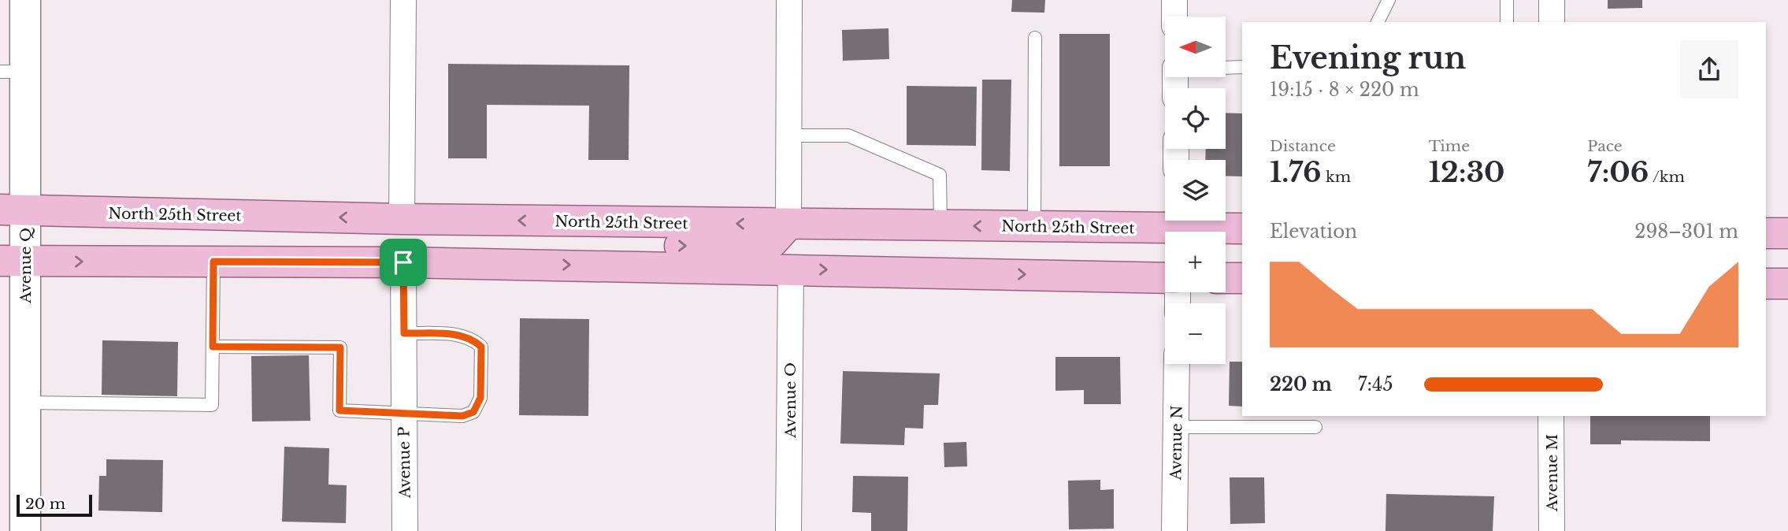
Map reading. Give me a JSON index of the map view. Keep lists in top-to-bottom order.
{
  "streets": {
    "main road": ["North 25th Street"],
    "street": [
      "Avenue Q",
      "Avenue O",
      "Avenue N",
      "Avenue P",
      "Avenue M"
    ]
  },
  "crossings": [
    ["North 25th Street", "Avenue Q"]
  ],
  "scale_bar": "20 m",
  "north": "left",
  "page": {
    "map_buttons": ["+", "−"],
    "heading": ["Evening run", "19:15 · 8 × 220 m"],
    "stats": [
      ["Distance", "1.76 km"],
      ["Time", "12:30"],
      ["Pace", "7:06 /km"]
    ],
    "chart": ["Elevation", "298–301 m"],
    "list": [
      {
        "name": "220 m",
        "note": "7:45"
      }
    ],
    "scale": "20 m"
  }
}
